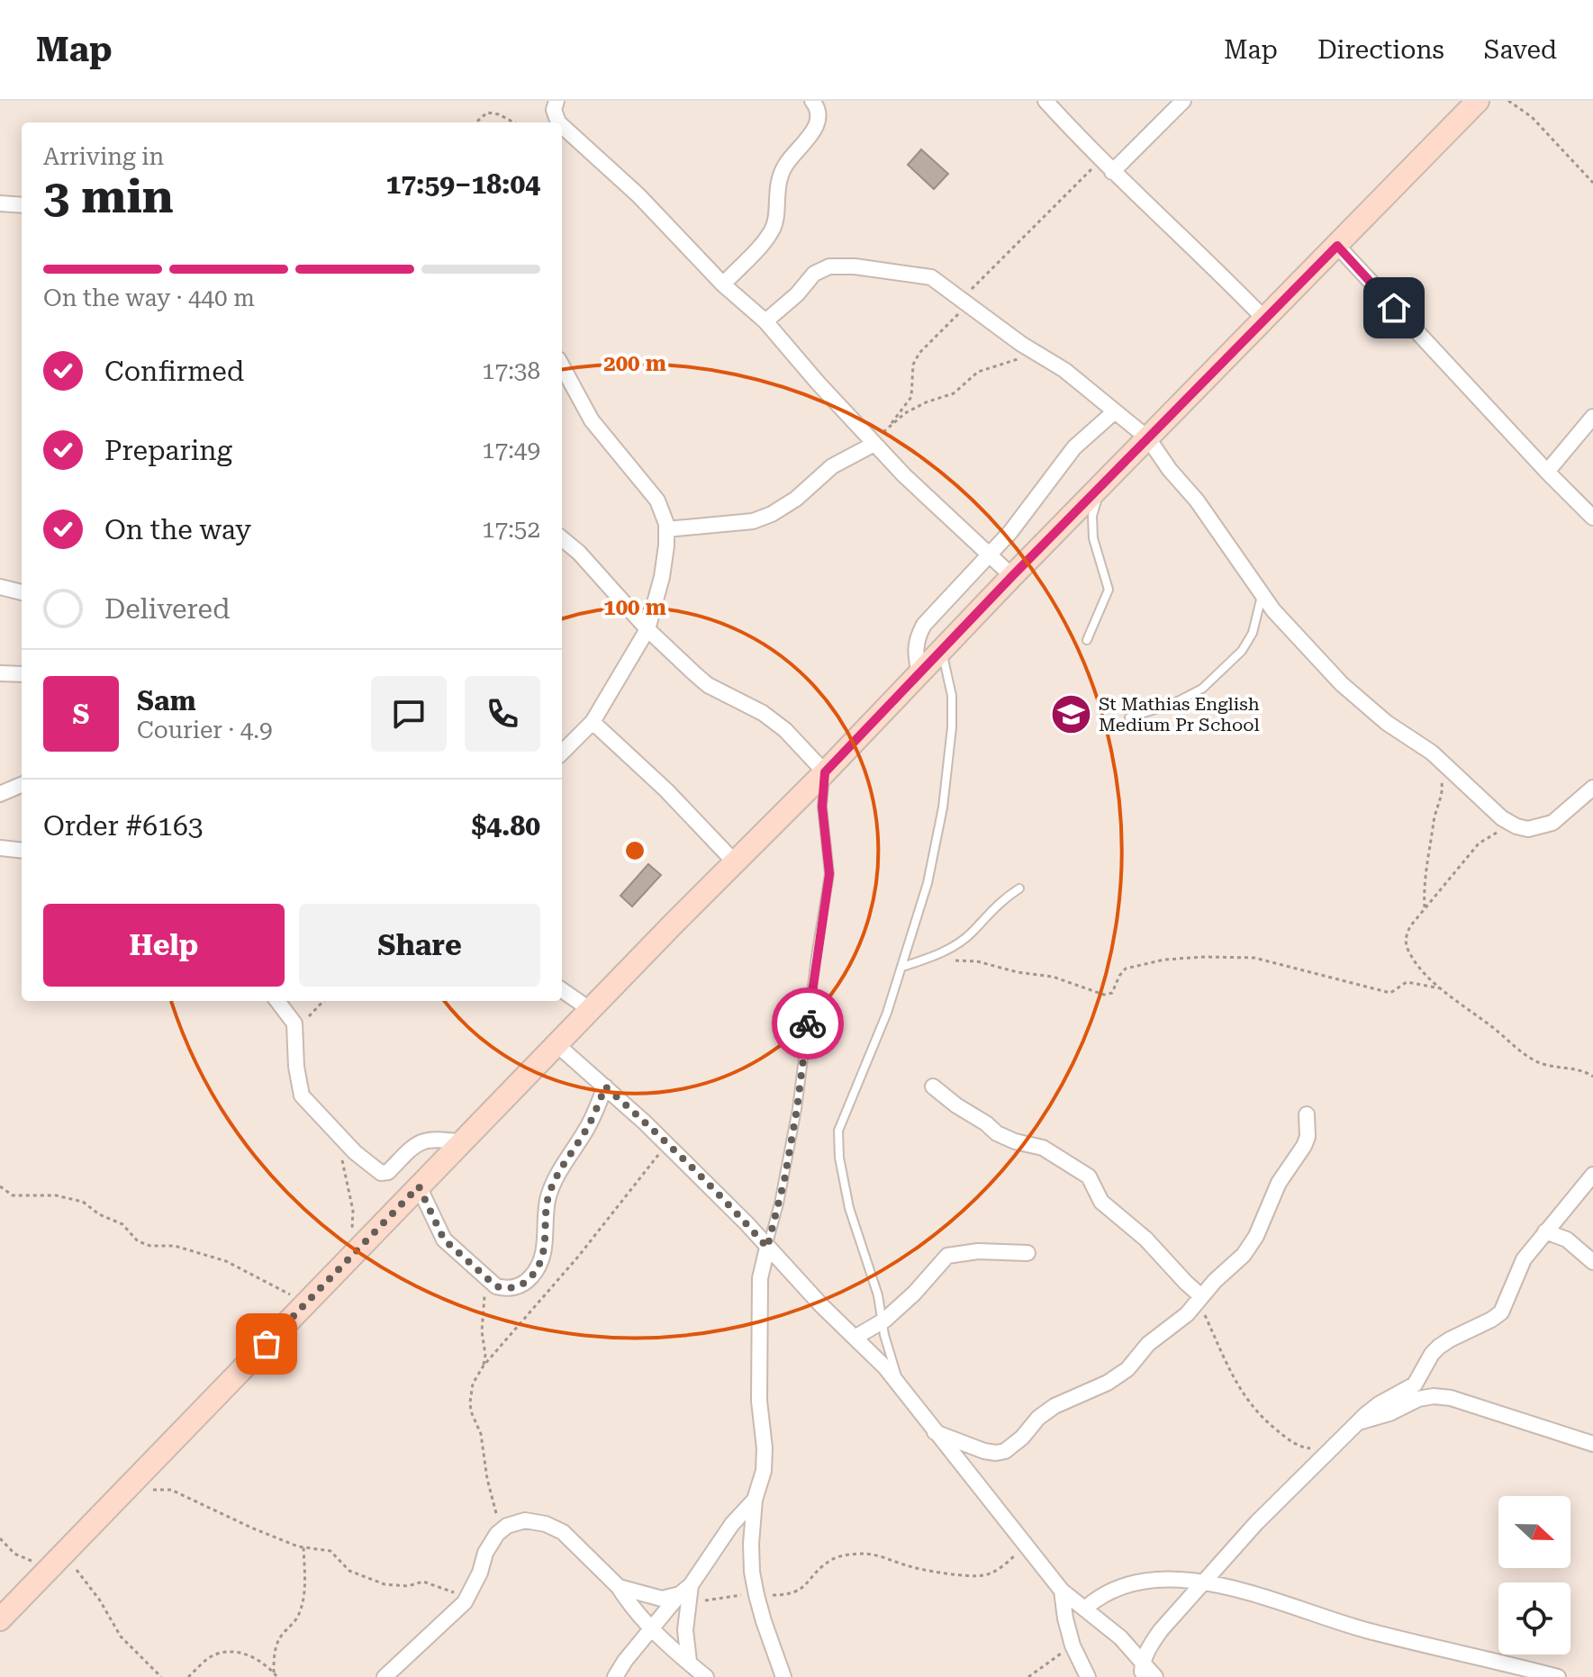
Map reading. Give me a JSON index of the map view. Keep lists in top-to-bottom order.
{
  "places": {
    "school or university": ["St Mathias English Medium Pr School"]
  },
  "north": "right",
  "page": {
    "header": "Map",
    "nav": ["Map", "Directions", "Saved"],
    "heading": ["3 min", "Arriving in", "17:59–18:04"],
    "panel": [
      "Sam",
      "Courier · 4.9",
      "Order #6163",
      "$4.80"
    ],
    "bar": "On the way · 440 m",
    "list": [
      ["Confirmed", "17:38"],
      ["Preparing", "17:49"],
      ["On the way", "17:52"],
      "Delivered"
    ],
    "round": "S",
    "buttons": ["Help", "Share"]
  },
  "rings": ["200 m", "100 m"]
}
